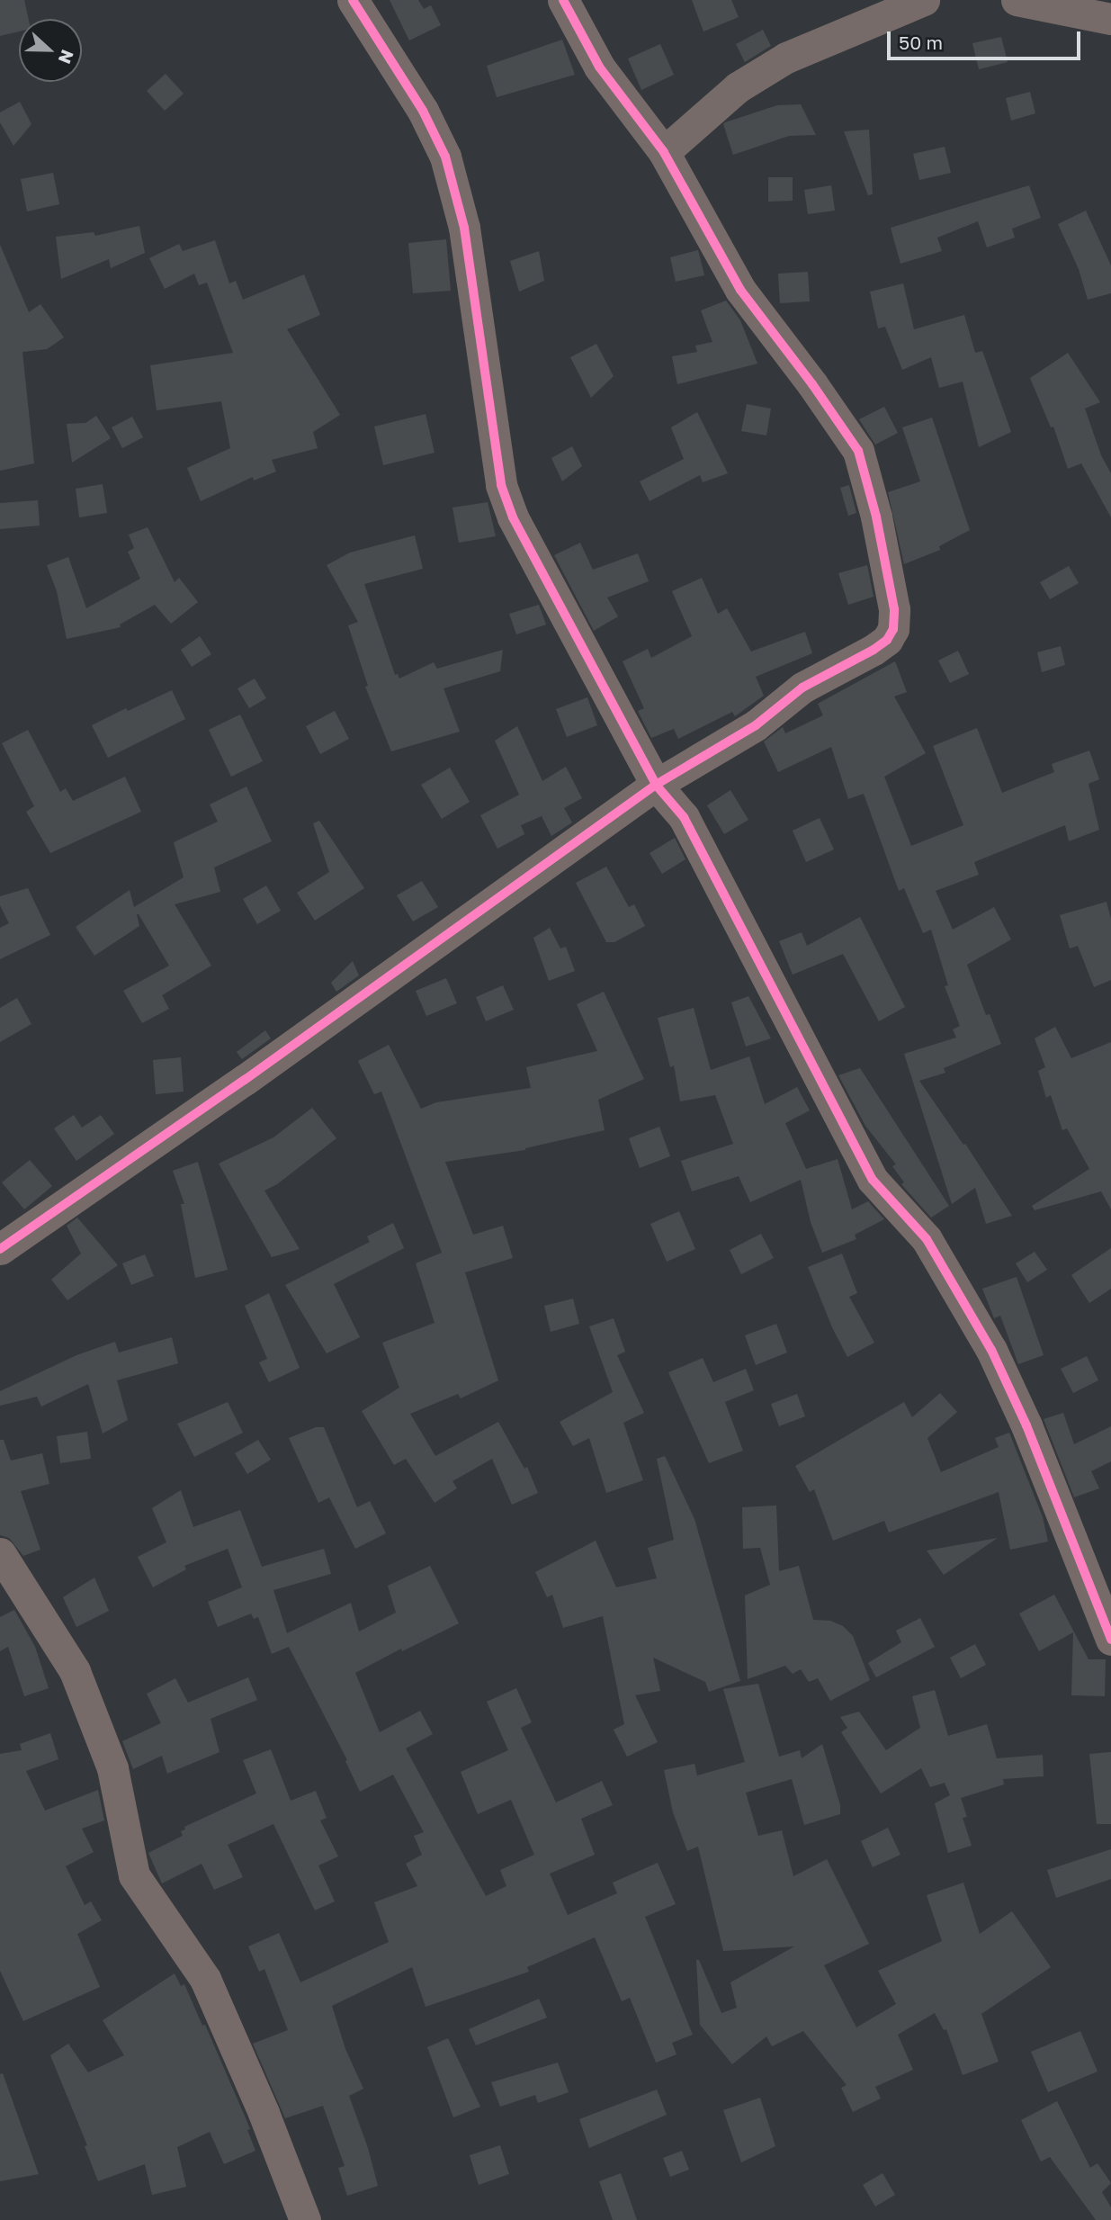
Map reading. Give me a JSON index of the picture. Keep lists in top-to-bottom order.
{
  "scale_bar": "50 m",
  "north": "right"
}
